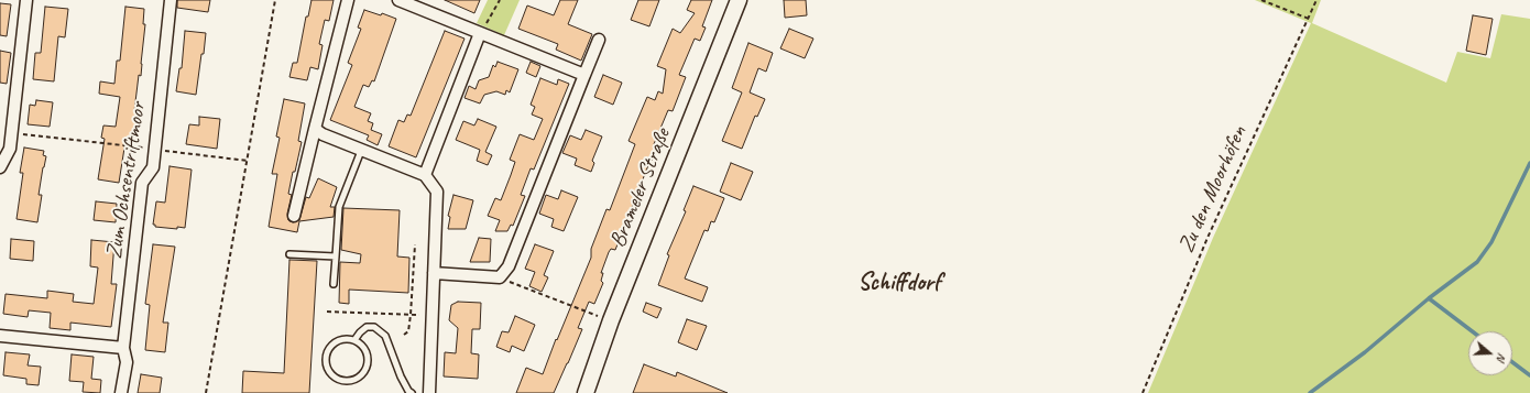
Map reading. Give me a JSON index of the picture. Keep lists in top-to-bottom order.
{
  "streets": {
    "street": ["Zum Ochsentriftmoor", "Brameler Straße"],
    "path": ["Zu den Moorhöfen"]
  },
  "districts": ["Schiffdorf"],
  "north": "right"
}
